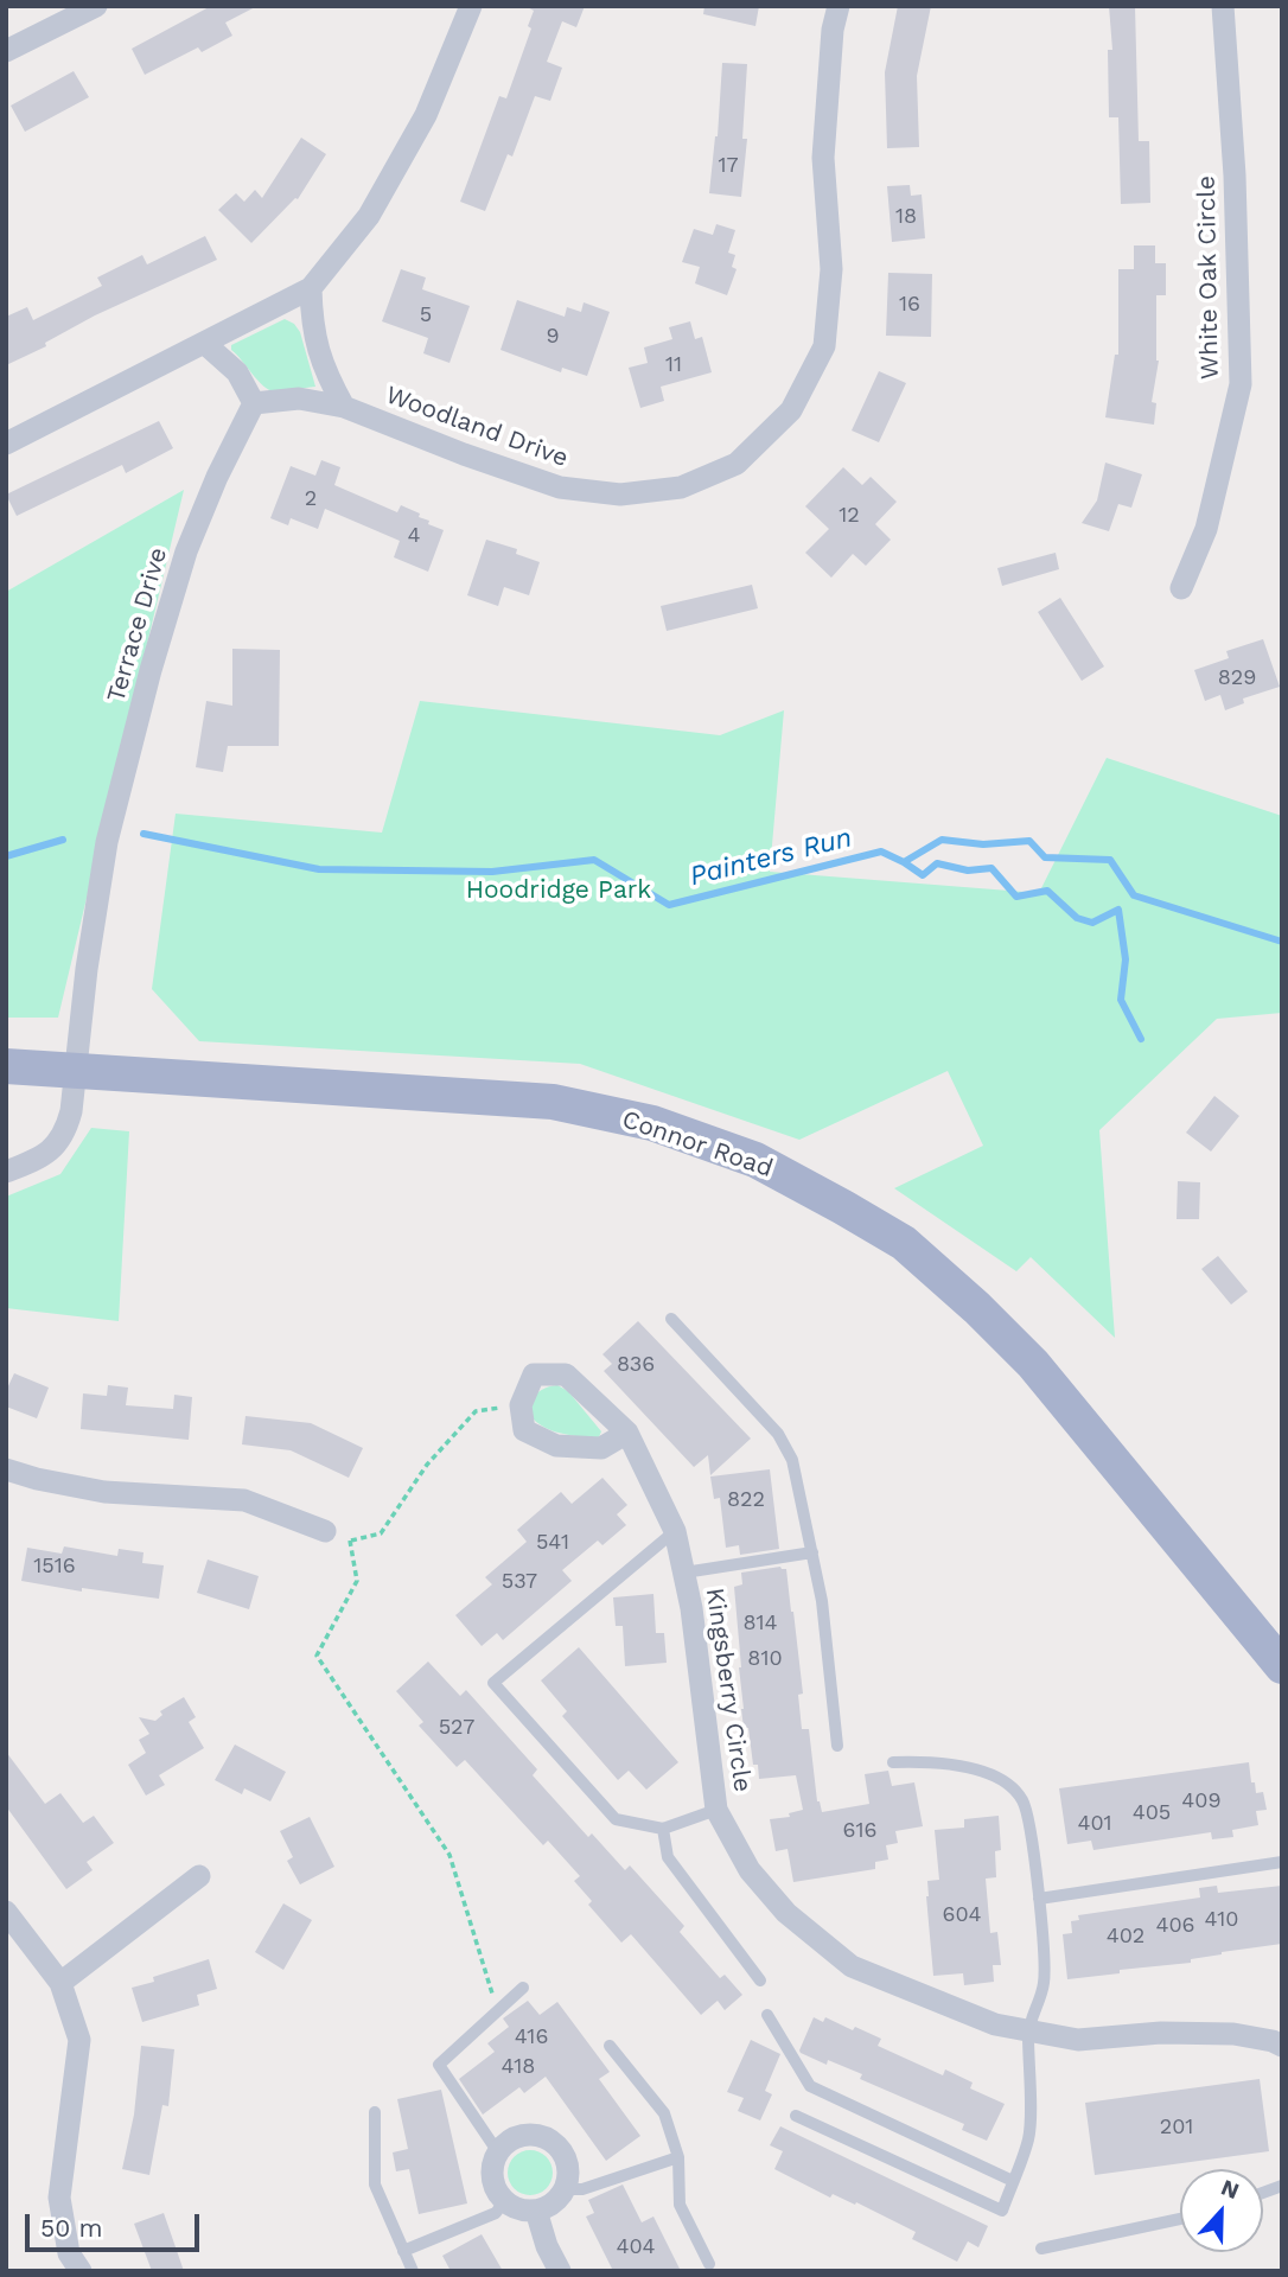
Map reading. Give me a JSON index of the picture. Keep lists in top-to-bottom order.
{
  "streets": {
    "main road": ["Connor Road"],
    "street": [
      "White Oak Circle",
      "Woodland Drive",
      "Terrace Drive",
      "Kingsberry Circle"
    ]
  },
  "crossings": [
    ["Woodland Drive", "Terrace Drive"],
    ["Terrace Drive", "Connor Road"]
  ],
  "water": ["Painters Run"],
  "parks": ["Hoodridge Park"],
  "house_numbers": [
    "17",
    "18",
    "16",
    "5",
    "9",
    "11",
    "2",
    "12",
    "4",
    "829",
    "836",
    "822",
    "541",
    "1516",
    "537",
    "814",
    "810",
    "527",
    "409",
    "405",
    "401",
    "616",
    "604",
    "410",
    "406",
    "402",
    "416",
    "418",
    "201",
    "404"
  ],
  "scale_bar": "50 m",
  "north": "top"
}
